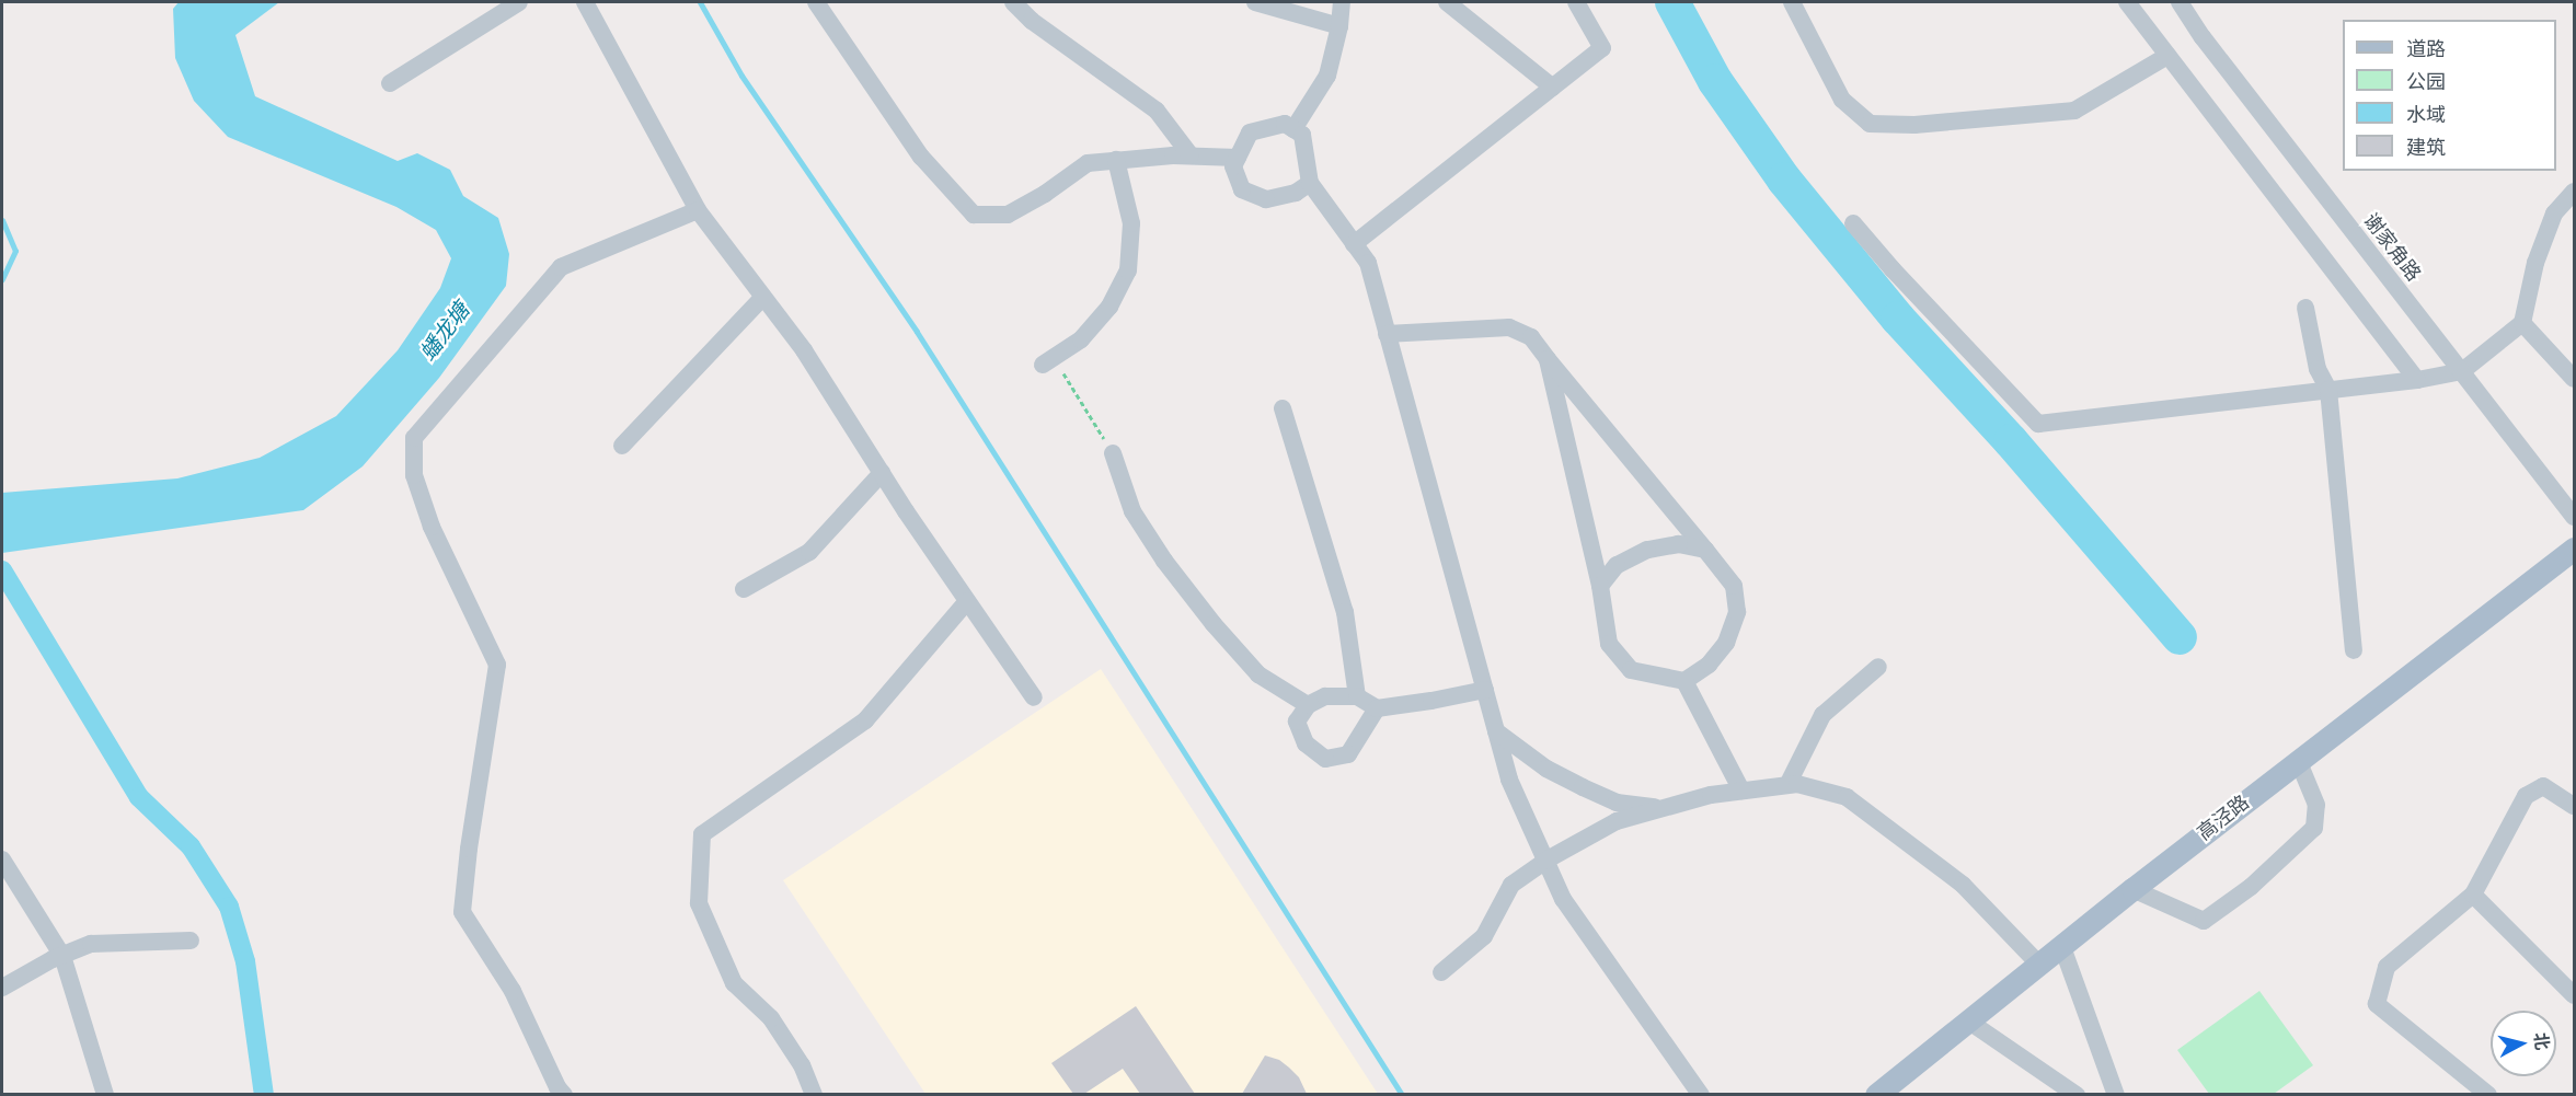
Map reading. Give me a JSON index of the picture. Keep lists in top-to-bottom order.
{
  "streets": {
    "main road": ["高泾路"],
    "street": ["谢家角路"]
  },
  "water": ["蟠龙塘"],
  "legend": [
    "道路",
    "公园",
    "水域",
    "建筑"
  ],
  "north": "right"
}
